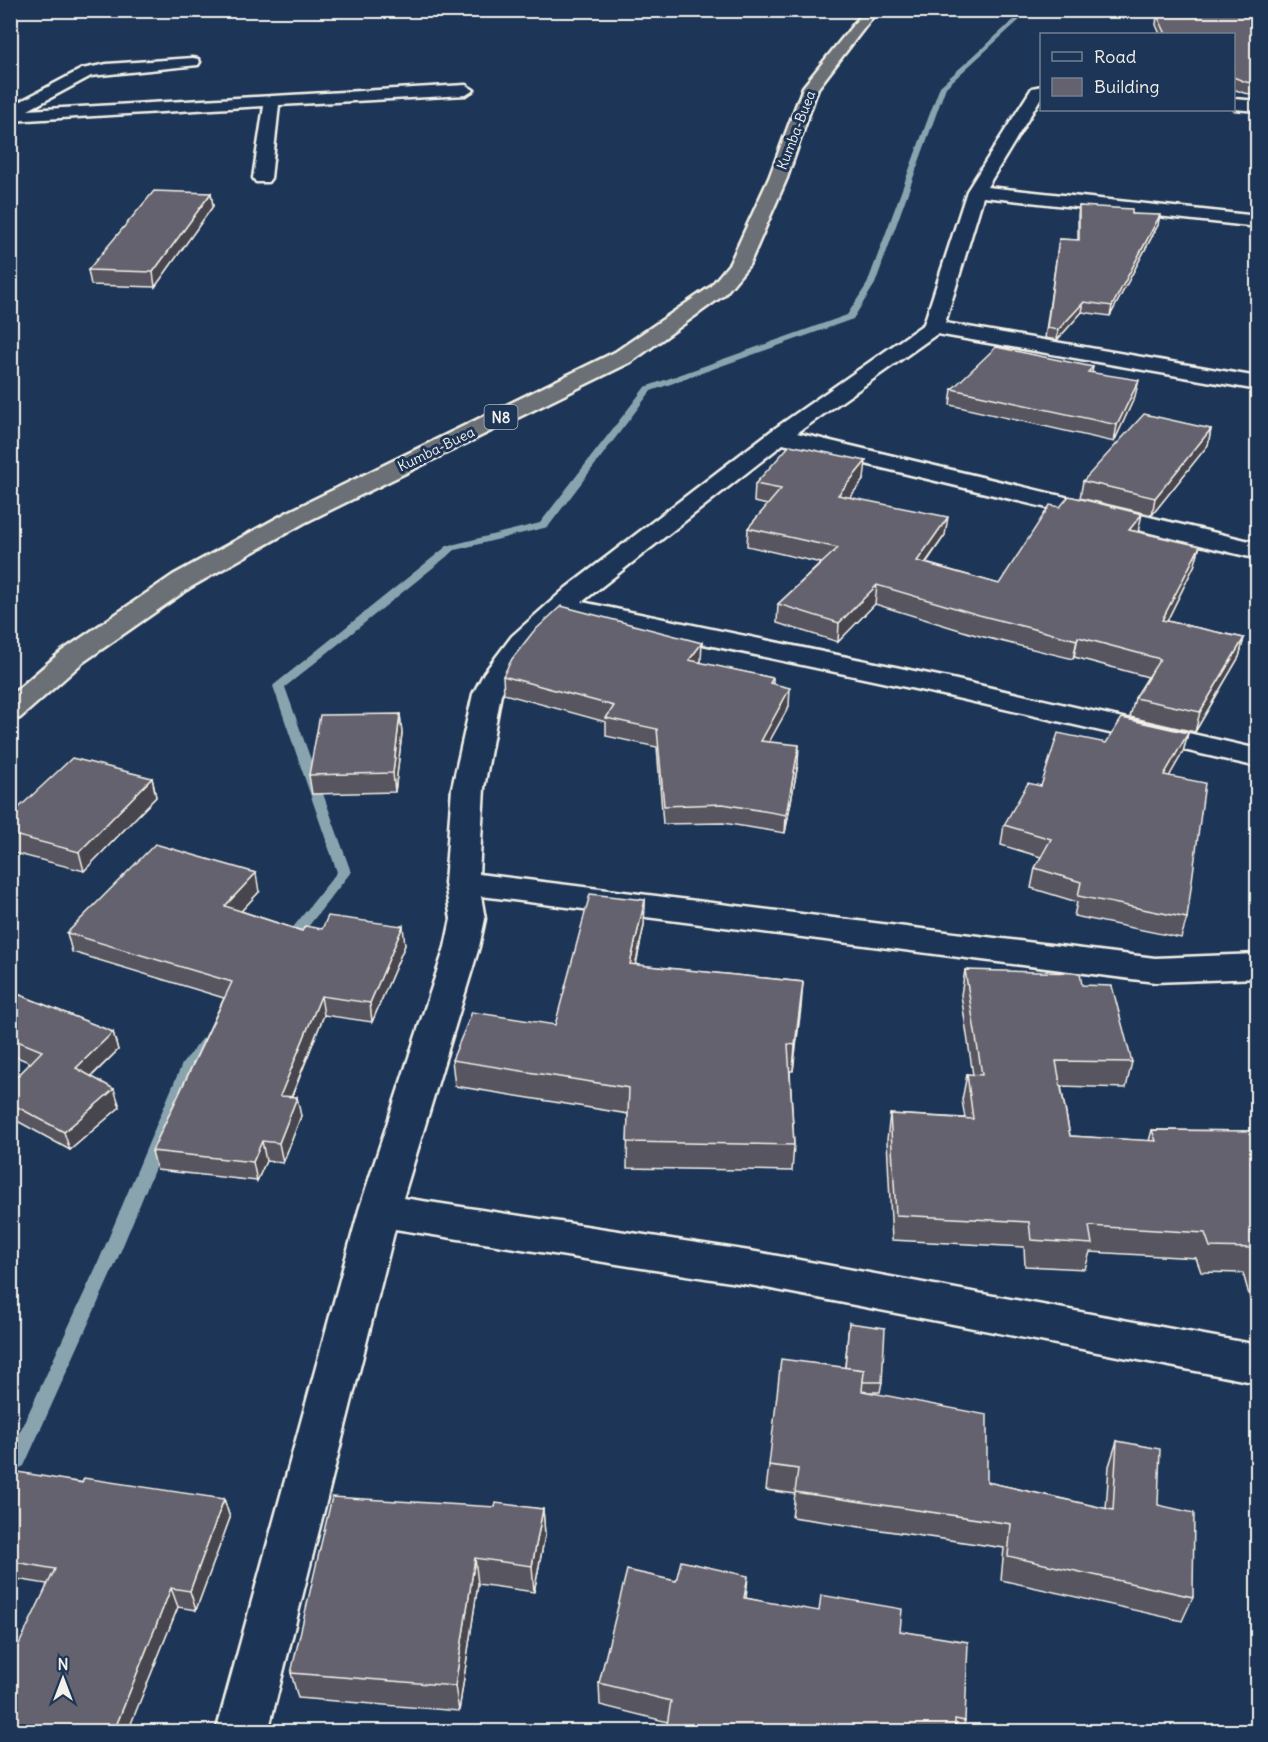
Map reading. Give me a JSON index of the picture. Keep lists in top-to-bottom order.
{
  "streets": {
    "highway": ["Kumba-Buea", "N8"]
  },
  "legend": ["Road", "Building"],
  "north": "top"
}
